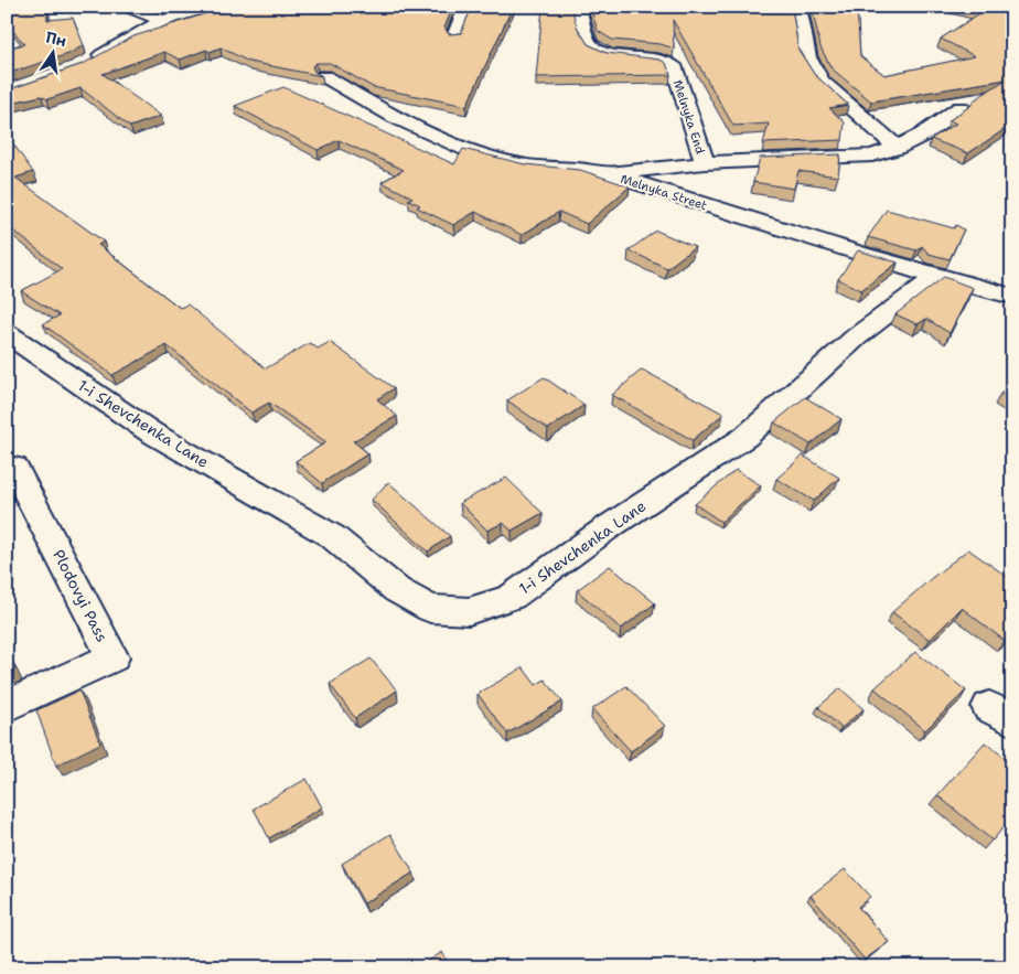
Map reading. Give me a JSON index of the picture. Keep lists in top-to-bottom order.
{
  "streets": {
    "street": [
      "Melnyka End",
      "Melnyka Street",
      "1-i Shevchenka Lane",
      "Plodovyi Pass"
    ]
  },
  "crossings": [
    ["Melnyka Street", "1-i Shevchenka Lane"]
  ],
  "north": "top"
}
